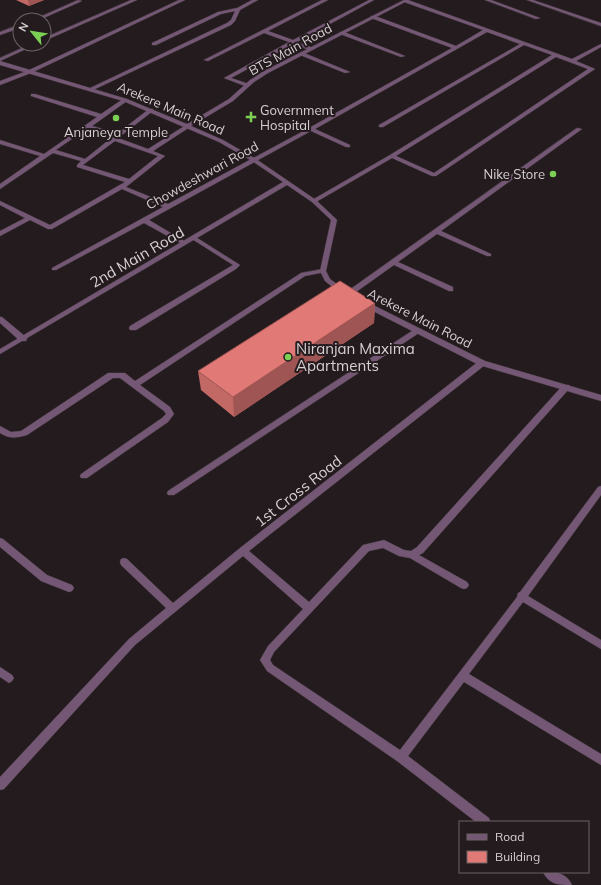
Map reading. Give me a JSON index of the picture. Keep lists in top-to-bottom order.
{
  "streets": {
    "street": [
      "BTS Main Road",
      "Arekere Main Road",
      "Chowdeshwari Road",
      "2nd Main Road",
      "1st Cross Road"
    ]
  },
  "crossings": [
    ["BTS Main Road", "Arekere Main Road"],
    ["Arekere Main Road", "Chowdeshwari Road"],
    ["Arekere Main Road", "2nd Main Road"],
    ["Arekere Main Road", "1st Cross Road"]
  ],
  "places": {
    "health": ["Government Hospital"],
    "other": ["Anjaneya Temple", "Nike Store", "Niranjan Maxima Apartments"]
  },
  "legend": ["Road", "Building"],
  "north": "top left"
}
